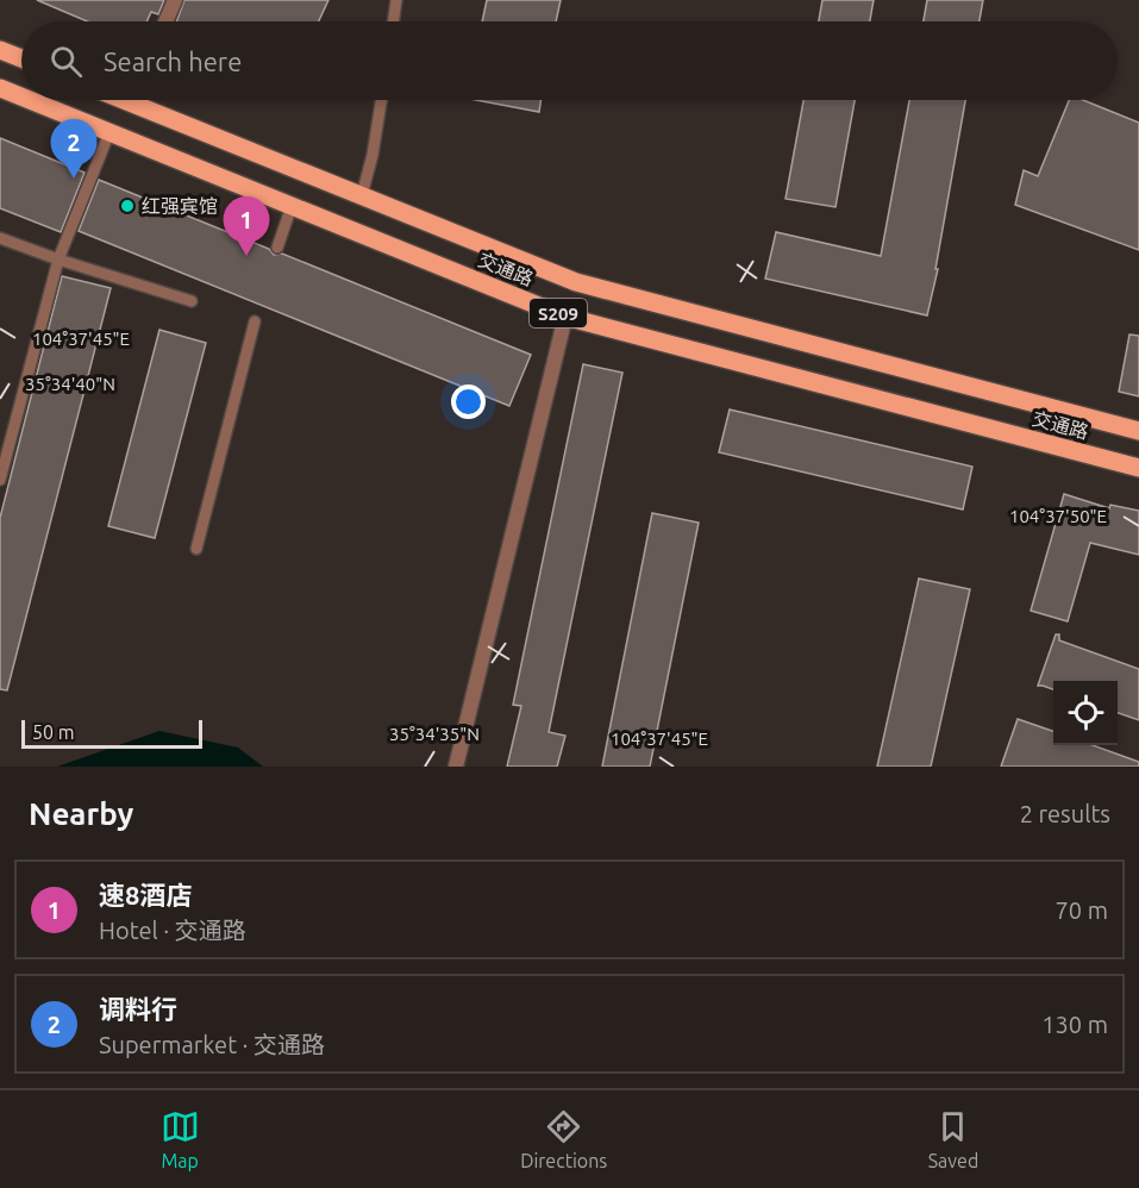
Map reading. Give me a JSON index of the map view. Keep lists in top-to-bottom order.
{
  "streets": {
    "main road": ["交通路", "S209"]
  },
  "places": ["红强宾馆"],
  "scale_bar": "50 m",
  "page": {
    "search": "Search here",
    "pins": ["2", "1"],
    "scale": "50 m",
    "heading": ["Nearby", "2 results"],
    "list": [
      {
        "mark": "1",
        "name": "速8酒店",
        "note": "Hotel · 交通路",
        "value": "70 m"
      },
      {
        "mark": "2",
        "name": "调料行",
        "note": "Supermarket · 交通路",
        "value": "130 m"
      }
    ],
    "nav": ["Map", "Directions", "Saved"]
  },
  "coordinates": [
    "104°37'45\"E",
    "35°34'40\"N",
    "104°37'50\"E",
    "35°34'35\"N"
  ]
}
